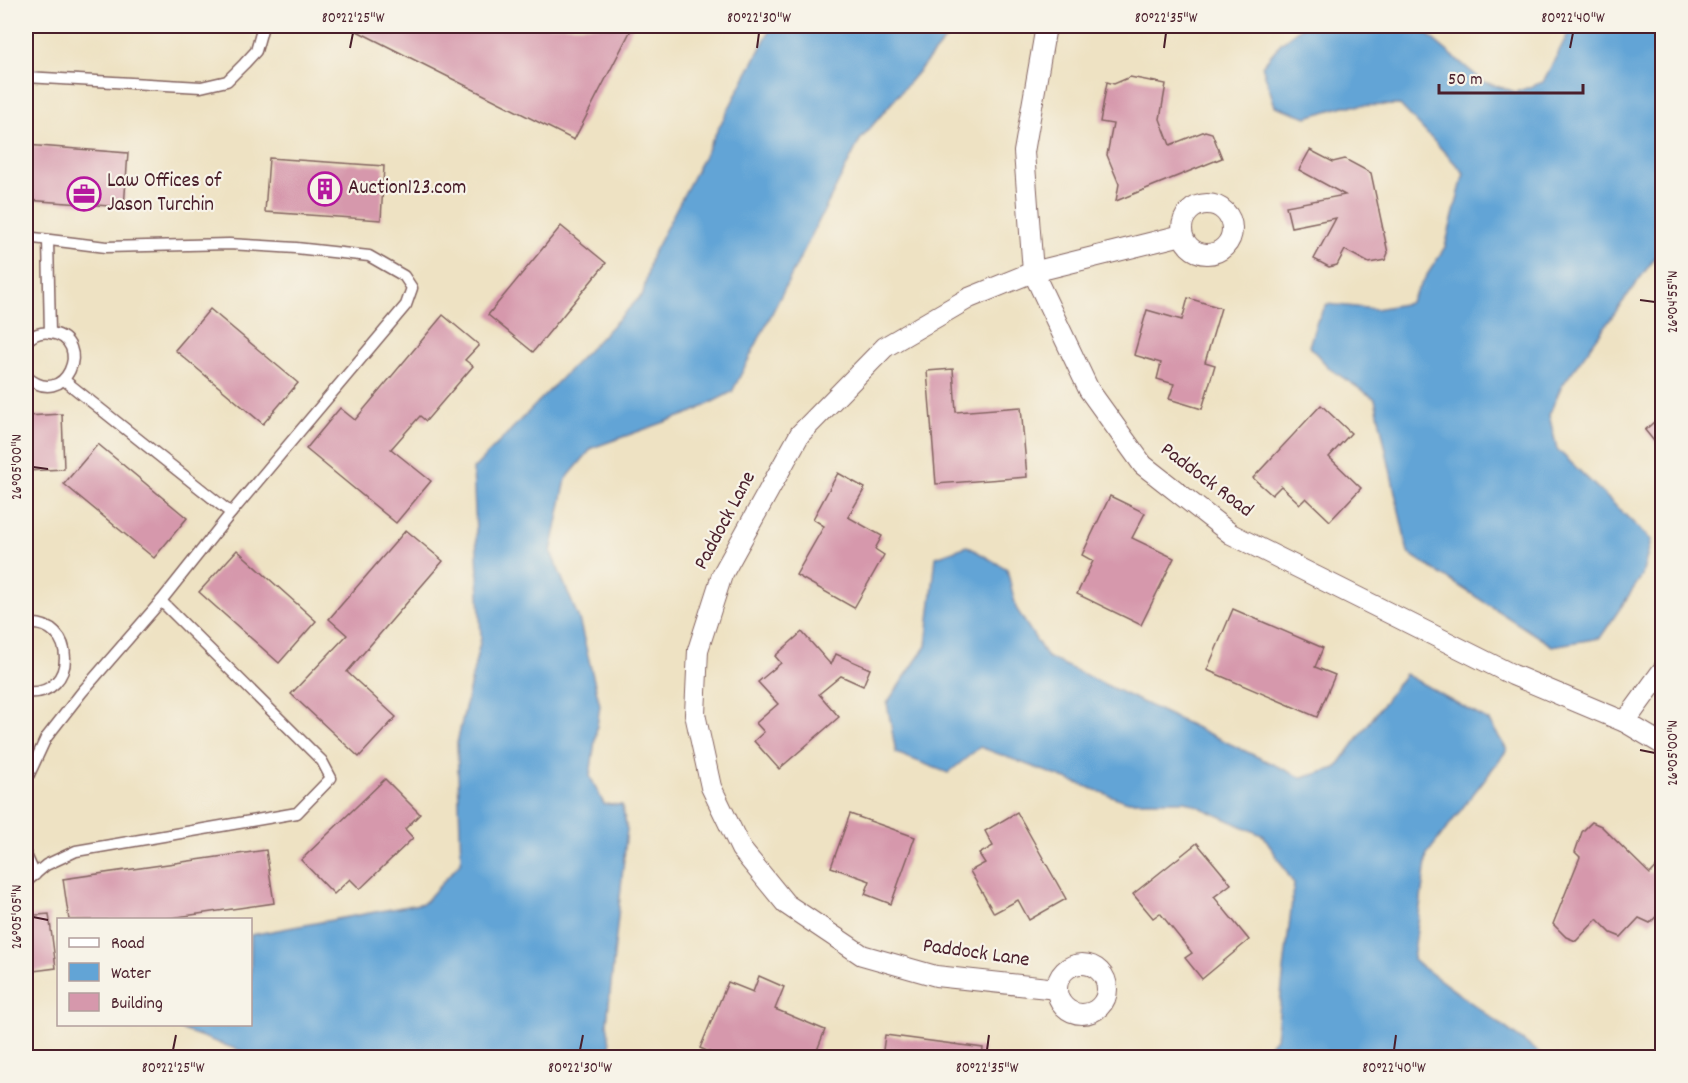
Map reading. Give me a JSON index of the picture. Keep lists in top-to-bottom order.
{
  "streets": {
    "street": ["Paddock Road", "Paddock Lane"]
  },
  "crossings": [
    ["Paddock Road", "Paddock Lane"]
  ],
  "places": {
    "building": ["Auction123.com"],
    "office": ["Law Offices of Jason Turchin"]
  },
  "legend": ["Road", "Water", "Building"],
  "scale_bar": "50 m",
  "coordinates": [
    "80°22'25\"W",
    "80°22'30\"W",
    "80°22'35\"W",
    "80°22'40\"W",
    "26°04'55\"N",
    "26°05'00\"N",
    "26°05'05\"N"
  ]
}
